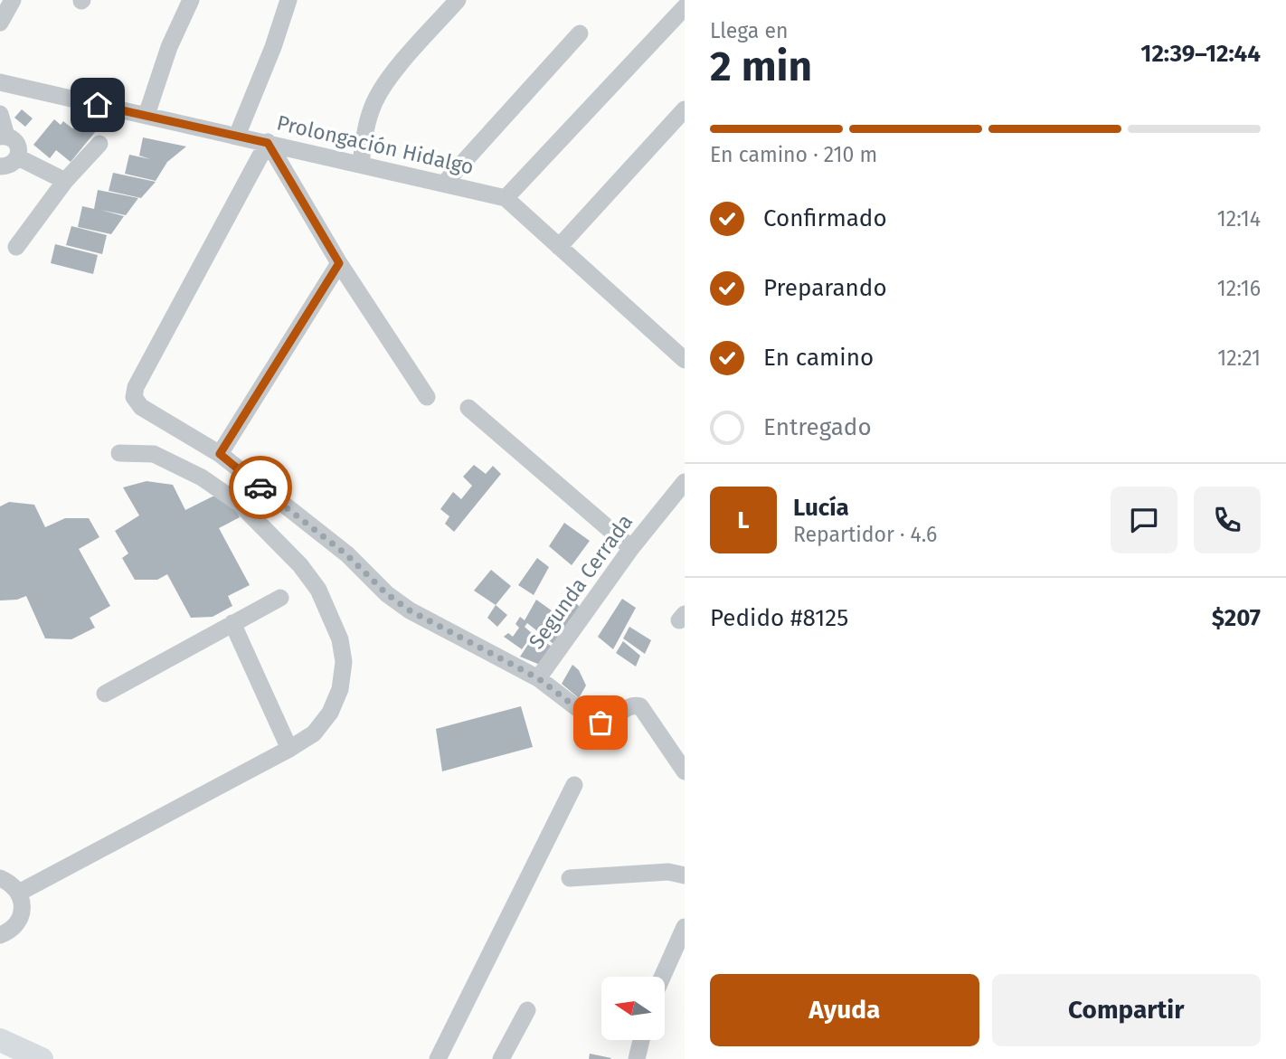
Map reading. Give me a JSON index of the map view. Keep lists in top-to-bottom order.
{
  "streets": {
    "street": ["Prolongación Hidalgo", "Segunda Cerrada"]
  },
  "crossings": [
    ["Prolongación Hidalgo", "Segunda Cerrada"]
  ],
  "north": "left",
  "page": {
    "heading": ["2 min", "Llega en", "12:39–12:44"],
    "panel": [
      "Lucía",
      "Repartidor · 4.6",
      "Pedido #8125",
      "$207"
    ],
    "bar": "En camino · 210 m",
    "list": [
      ["Confirmado", "12:14"],
      ["Preparando", "12:16"],
      ["En camino", "12:21"],
      "Entregado"
    ],
    "round": "L",
    "buttons": ["Ayuda", "Compartir"]
  }
}
